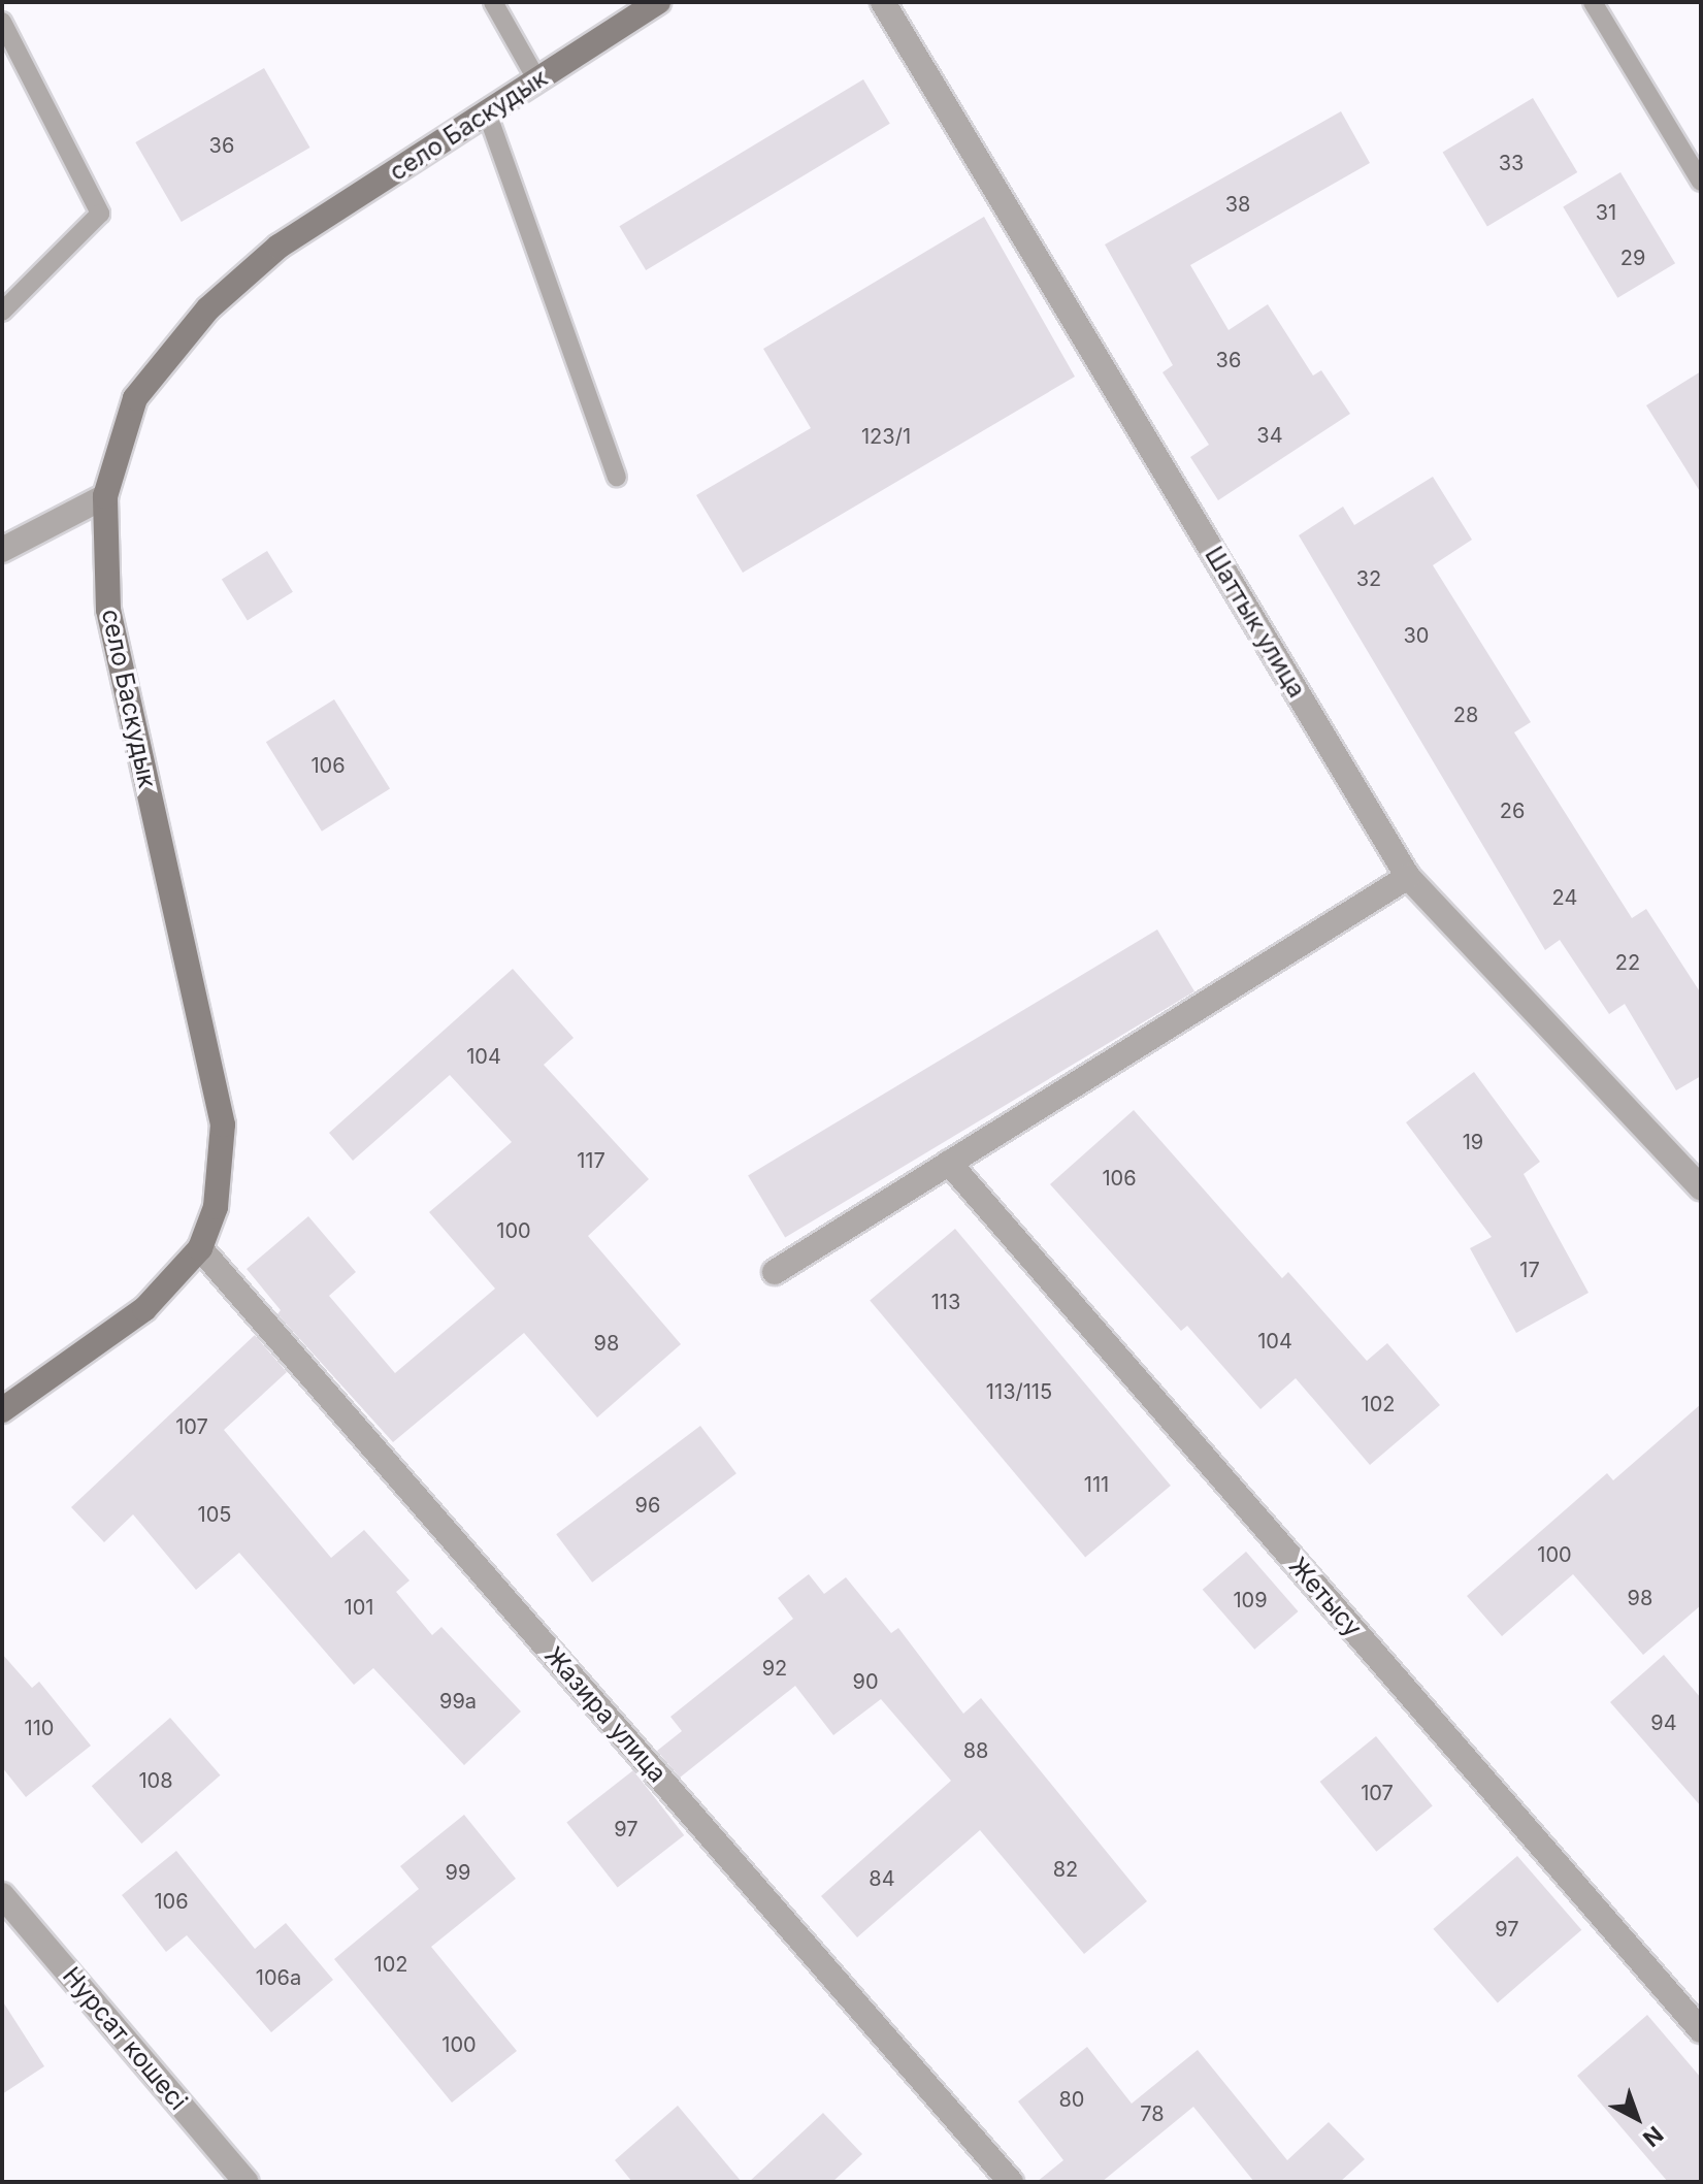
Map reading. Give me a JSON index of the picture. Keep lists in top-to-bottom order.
{
  "streets": {
    "street": [
      "село Баскудык",
      "Шаттык улица",
      "Жетысу",
      "Жазира улица",
      "Нурсат кошесi"
    ]
  },
  "crossings": [
    ["село Баскудык", "Жазира улица"]
  ],
  "house_numbers": [
    "36",
    "33",
    "38",
    "31",
    "29",
    "36",
    "34",
    "123/1",
    "32",
    "30",
    "28",
    "106",
    "26",
    "24",
    "22",
    "104",
    "19",
    "117",
    "106",
    "100",
    "17",
    "113",
    "104",
    "98",
    "113/115",
    "102",
    "107",
    "111",
    "96",
    "105",
    "100",
    "98",
    "109",
    "101",
    "92",
    "90",
    "99а",
    "94",
    "110",
    "88",
    "108",
    "107",
    "97",
    "82",
    "99",
    "84",
    "106",
    "97",
    "102",
    "106а",
    "100",
    "80",
    "78"
  ],
  "north": "bottom right"
}
